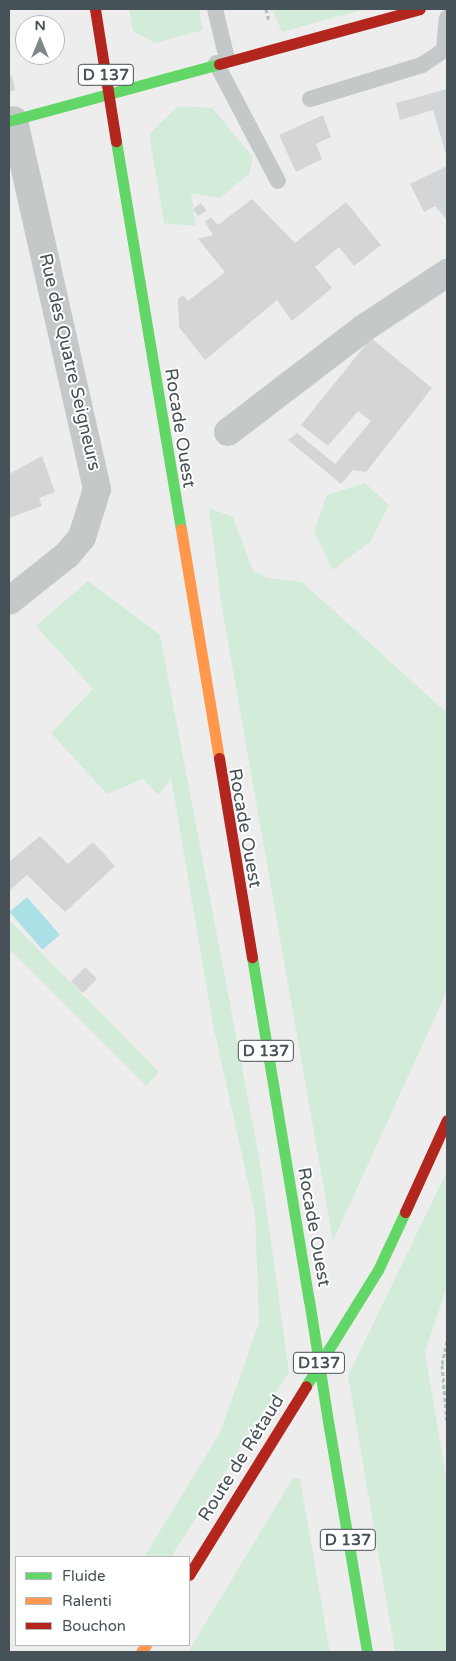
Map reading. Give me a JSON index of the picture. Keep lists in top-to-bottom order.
{
  "streets": {
    "main road": [
      "D 137",
      "Rocade Ouest",
      "D137",
      "Route de Rétaud"
    ],
    "street": ["Rue des Quatre Seigneurs"]
  },
  "legend": ["Fluide", "Ralenti", "Bouchon"],
  "north": "top"
}
